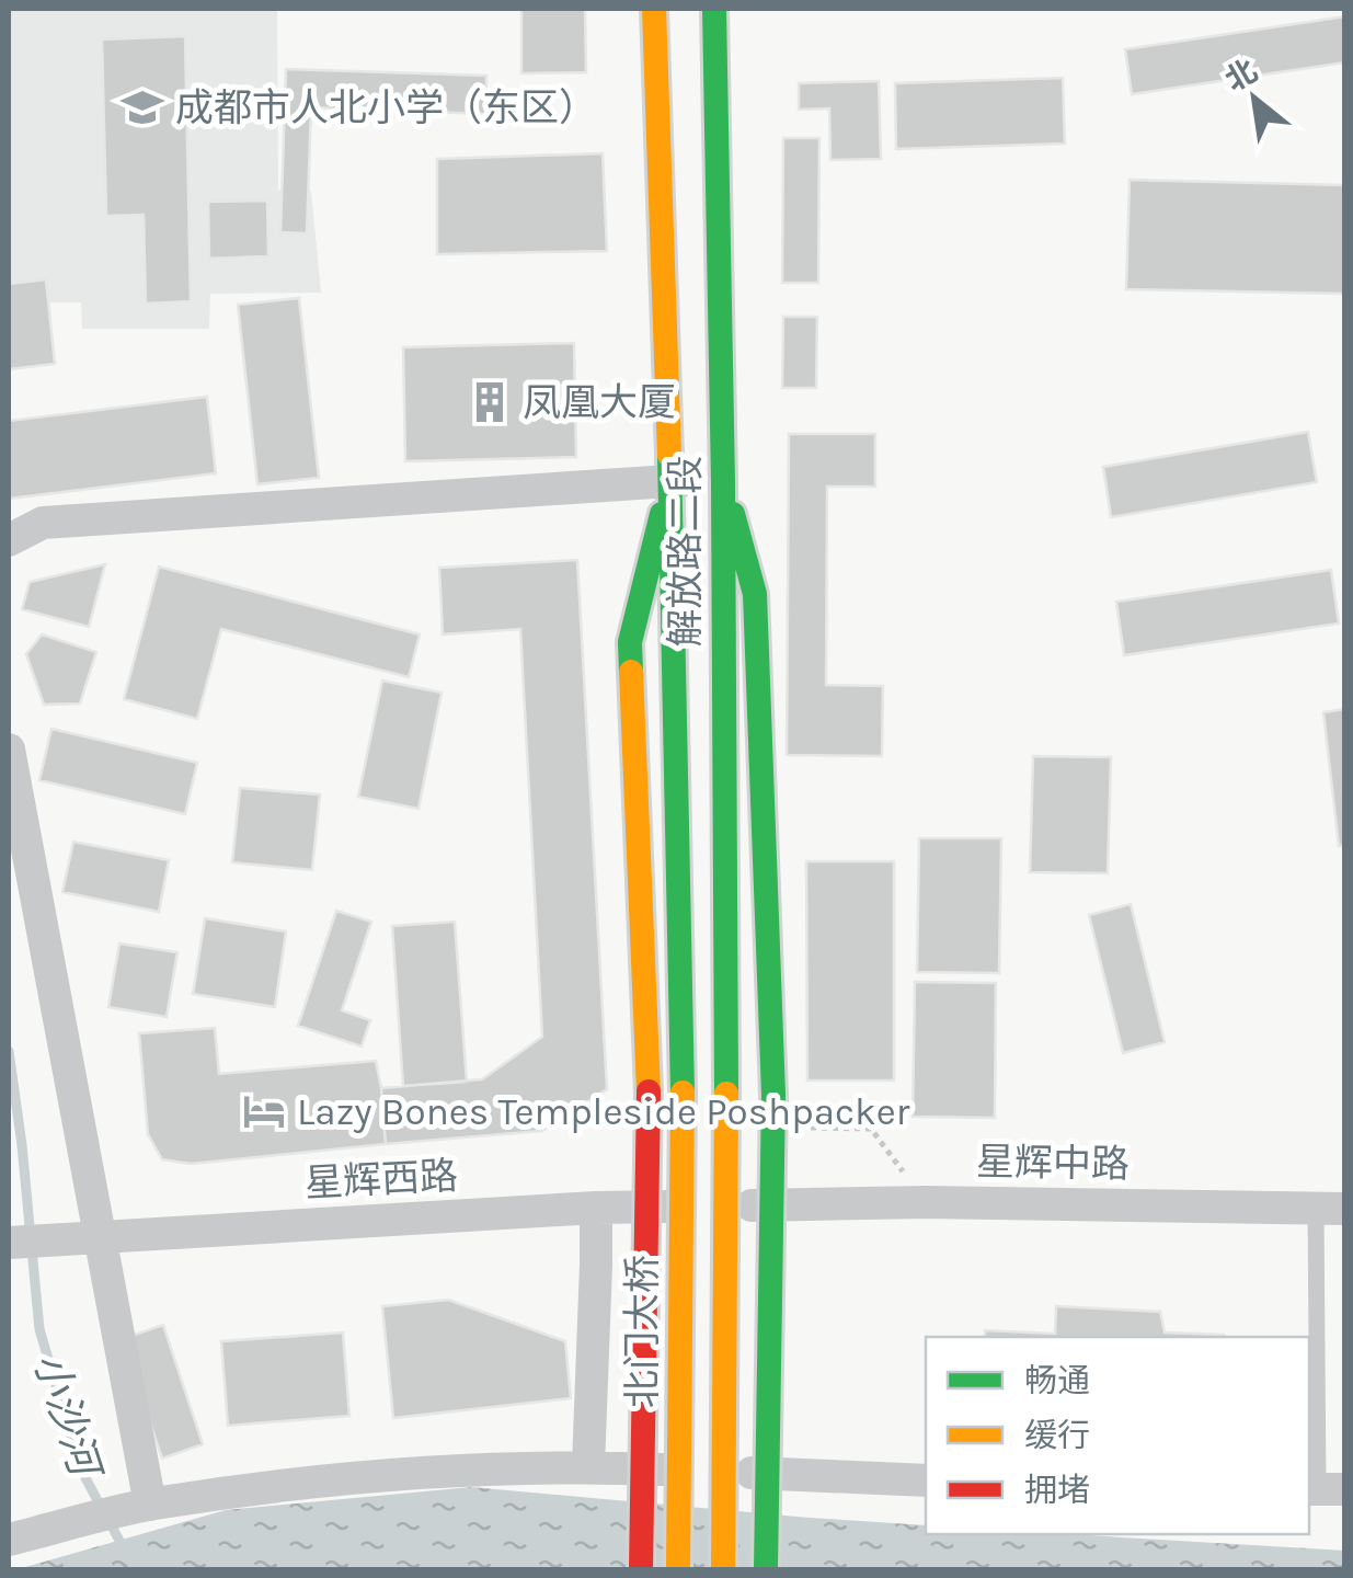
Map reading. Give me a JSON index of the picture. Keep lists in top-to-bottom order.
{
  "streets": {
    "main road": ["解放路二段", "北门大桥"],
    "street": ["星辉中路", "星辉西路"]
  },
  "crossings": [
    ["解放路二段", "北门大桥"],
    ["星辉中路", "星辉西路"]
  ],
  "water": ["小沙河"],
  "places": {
    "school or university": ["成都市人北小学（东区）"],
    "building": ["凤凰大厦"],
    "hotel": ["Lazy Bones Templeside Poshpacker"]
  },
  "legend": ["畅通", "缓行", "拥堵"],
  "north": "top left"
}
